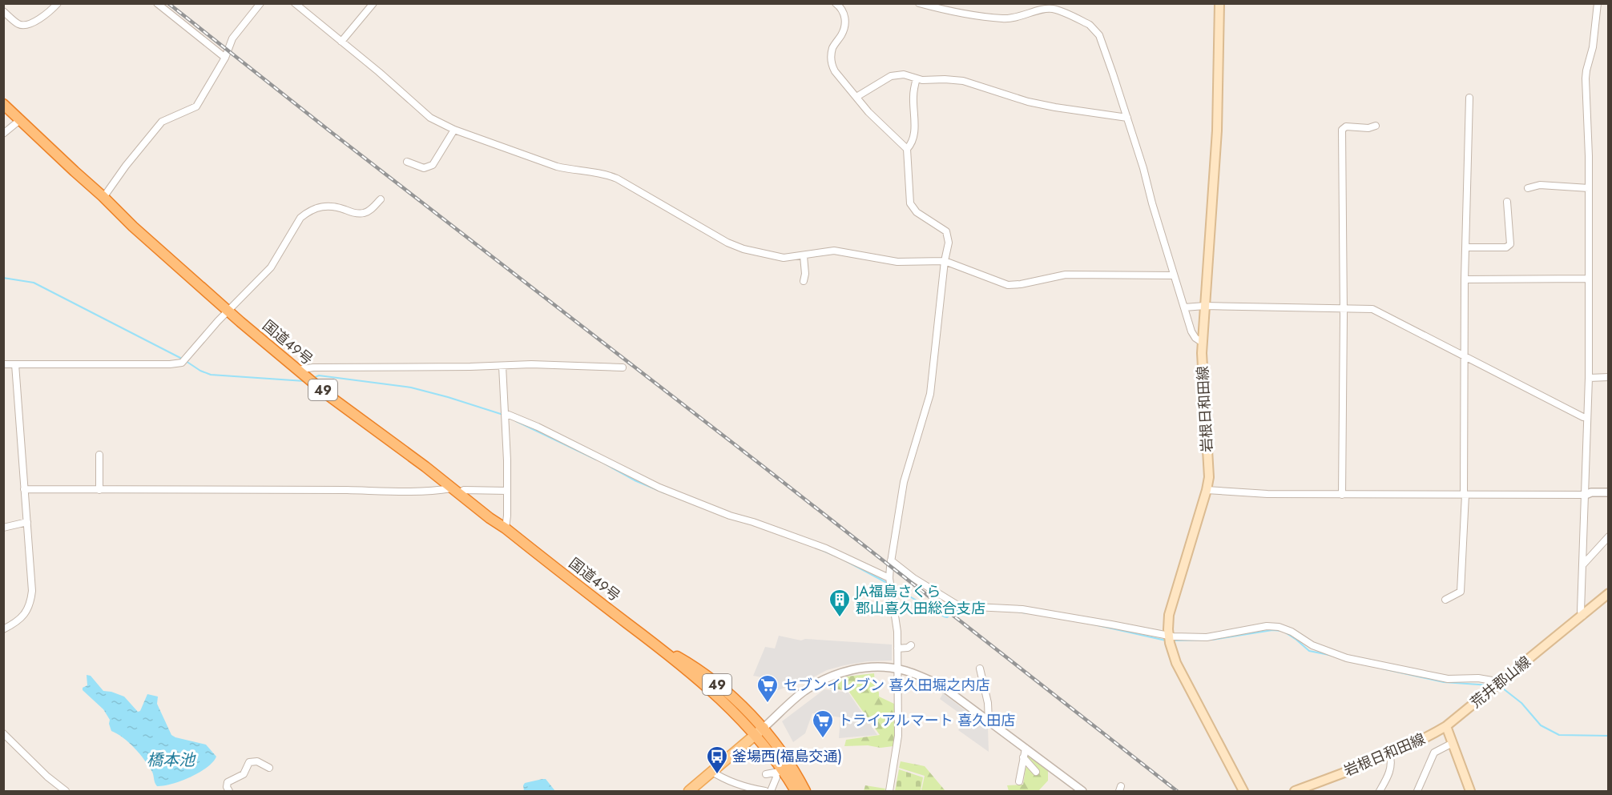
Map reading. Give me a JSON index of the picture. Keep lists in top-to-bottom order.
{
  "streets": {
    "highway": ["国道49号", "49"],
    "main road": ["岩根日和田線", "荒井郡山線"]
  },
  "crossings": [
    ["岩根日和田線", "荒井郡山線"]
  ],
  "water": ["橋本池"],
  "places": {
    "building": ["JA福島さくら 郡山喜久田総合支店"],
    "supermarket": ["セブンイレブン 喜久田堀之内店", "トライアルマート 喜久田店"],
    "bus stop": ["釜場西(福島交通)"]
  }
}
